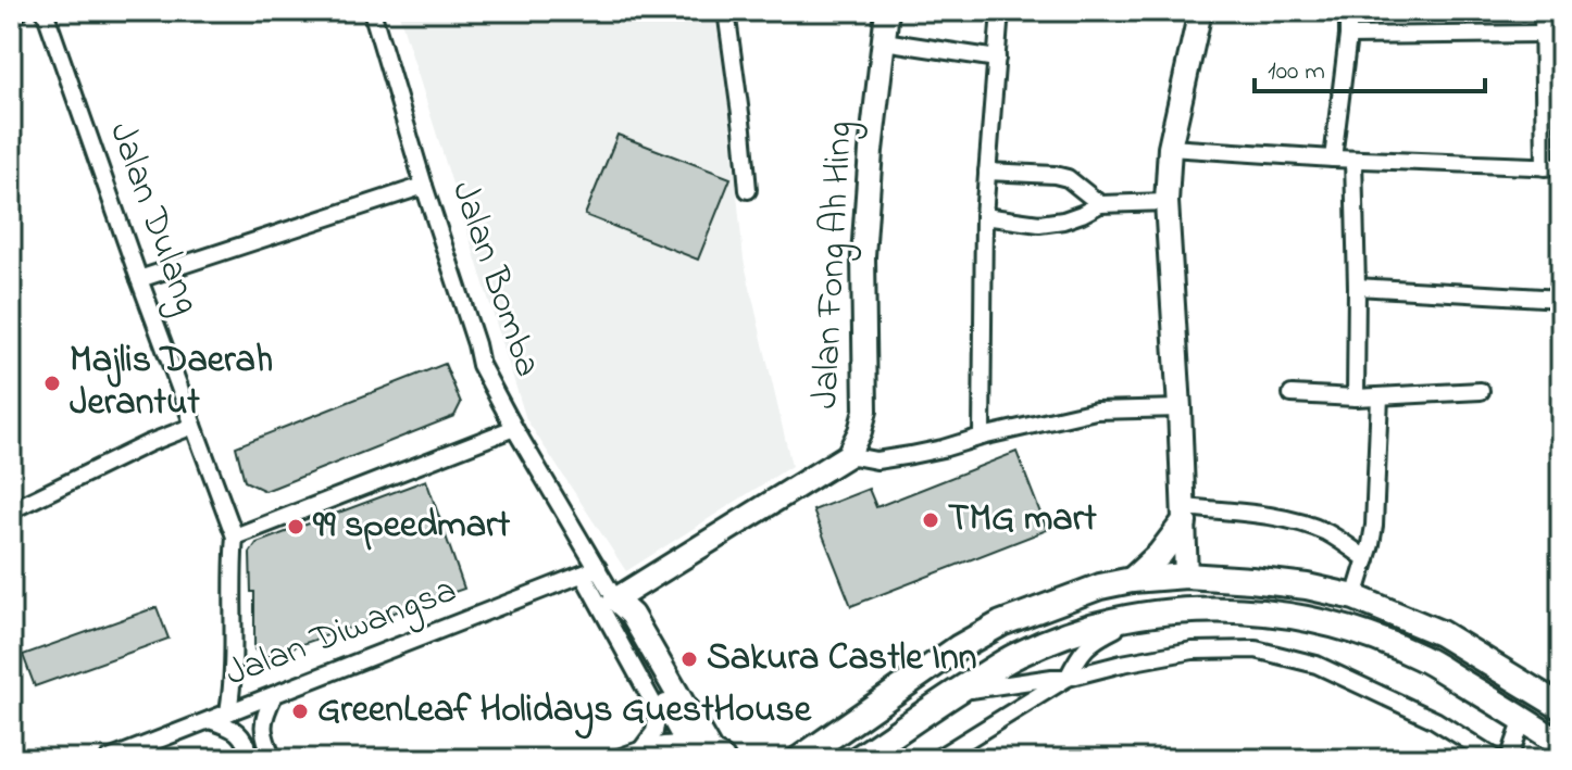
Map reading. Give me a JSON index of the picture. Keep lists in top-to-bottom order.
{
  "streets": {
    "main road": ["Jalan Fong Ah Hing", "Jalan Bomba"],
    "street": ["Jalan Dulang", "Jalan Diwangsa"]
  },
  "crossings": [
    ["Jalan Dulang", "Jalan Diwangsa"],
    ["Jalan Fong Ah Hing", "Jalan Bomba"],
    ["Jalan Bomba", "Jalan Diwangsa"]
  ],
  "places": [
    "Majlis Daerah Jerantut",
    "TMG mart",
    "99 speedmart",
    "Sakura Castle Inn",
    "GreenLeaf Holidays GuestHouse"
  ],
  "scale_bar": "100 m"
}
